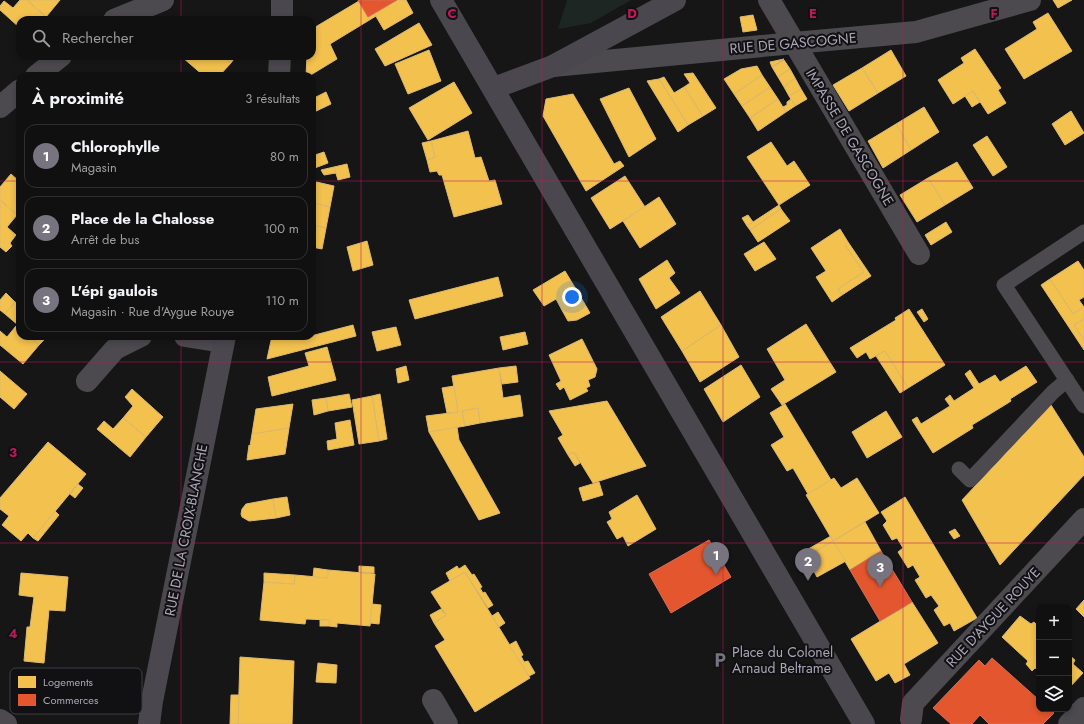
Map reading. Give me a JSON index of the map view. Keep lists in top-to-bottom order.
{
  "streets": {
    "main road": ["RUE DE LA CROIX-BLANCHE"],
    "street": ["RUE DE GASCOGNE", "IMPASSE DE GASCOGNE", "RUE D'AYGUE ROUYE"]
  },
  "crossings": [
    ["RUE DE GASCOGNE", "IMPASSE DE GASCOGNE"]
  ],
  "places": {
    "parking": ["Place du Colonel Arnaud Beltrame"]
  },
  "legend": ["Logements", "Commerces"],
  "page": {
    "search": "Rechercher",
    "heading": ["À proximité", "3 résultats"],
    "list": [
      {
        "mark": "1",
        "name": "Chlorophylle",
        "note": "Magasin",
        "value": "80 m"
      },
      {
        "mark": "2",
        "name": "Place de la Chalosse",
        "note": "Arrêt de bus",
        "value": "100 m"
      },
      {
        "mark": "3",
        "name": "L'épi gaulois",
        "note": "Magasin · Rue d'Aygue Rouye",
        "value": "110 m"
      }
    ],
    "pins": ["1", "2", "3"],
    "map_buttons": ["+", "−"]
  },
  "grid": {
    "columns": [
      "C",
      "D",
      "E",
      "F"
    ],
    "rows": ["3", "4"]
  }
}
